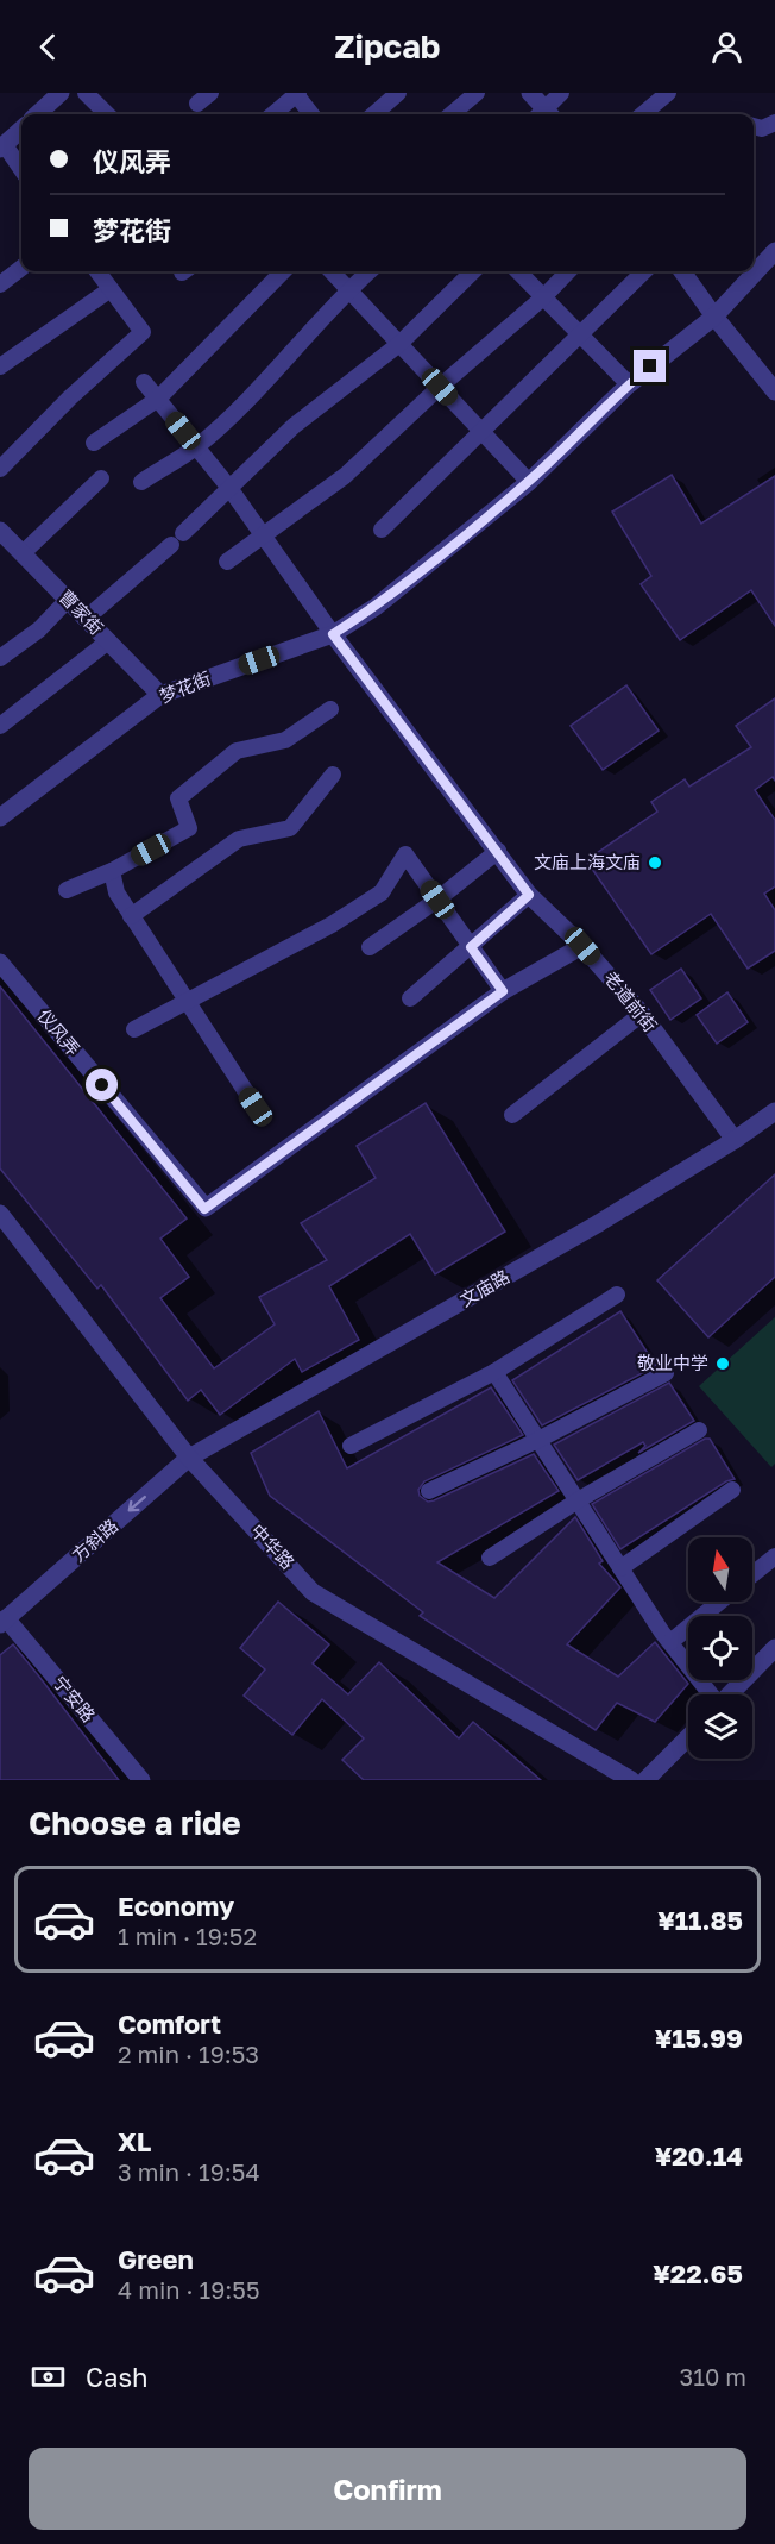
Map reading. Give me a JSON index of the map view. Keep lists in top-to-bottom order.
{
  "streets": {
    "street": [
      "曹家街",
      "梦花街",
      "老道前街",
      "仪风弄",
      "文庙路",
      "方斜路",
      "中华路",
      "宁安路"
    ]
  },
  "crossings": [
    ["曹家街", "梦花街"],
    ["梦花街", "老道前街"],
    ["老道前街", "仪风弄"],
    ["老道前街", "文庙路"],
    ["文庙路", "方斜路"],
    ["文庙路", "中华路"],
    ["方斜路", "中华路"],
    ["方斜路", "宁安路"]
  ],
  "one_way": ["方斜路"],
  "places": ["文庙上海文庙", "敬业中学"],
  "north": "top",
  "page": {
    "header": "Zipcab",
    "banner": ["仪风弄", "梦花街"],
    "heading": "Choose a ride",
    "list": [
      {
        "name": "Economy",
        "note": "1 min · 19:52",
        "value": "¥11.85"
      },
      {
        "name": "Comfort",
        "note": "2 min · 19:53",
        "value": "¥15.99"
      },
      {
        "name": "XL",
        "note": "3 min · 19:54",
        "value": "¥20.14"
      },
      {
        "name": "Green",
        "note": "4 min · 19:55",
        "value": "¥22.65"
      }
    ],
    "pay": ["Cash", "310 m"],
    "buttons": "Confirm"
  }
}
